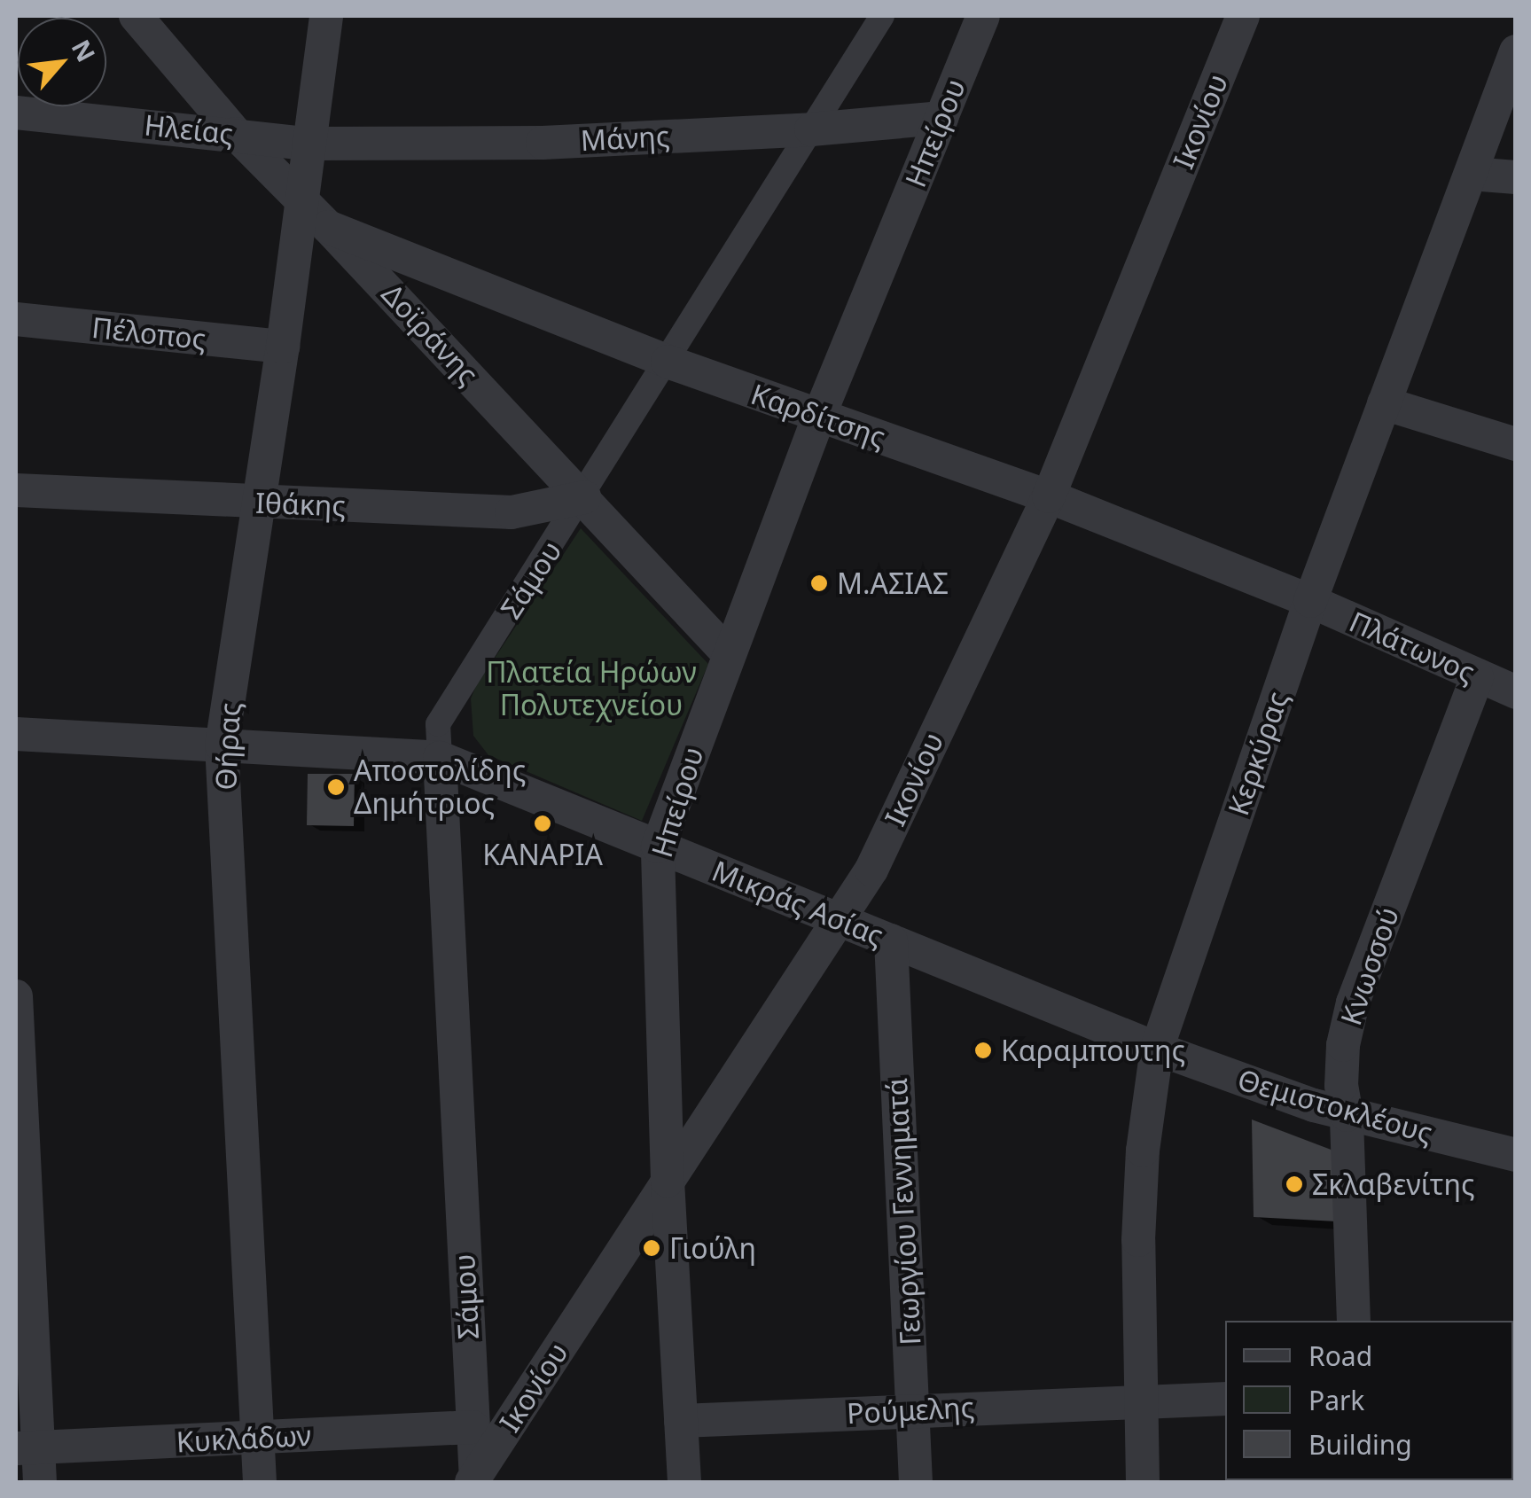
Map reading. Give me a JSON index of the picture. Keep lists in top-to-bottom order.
{
  "streets": {
    "street": [
      "Ικονίου",
      "Ηλείας",
      "Ηπείρου",
      "Μάνης",
      "Πέλοπος",
      "Δοϊράνης",
      "Καρδίτσης",
      "Ιθάκης",
      "Σάμου",
      "Πλάτωνος",
      "Θήρας",
      "Κερκύρας",
      "Μικράς Ασίας",
      "Κνωσσού",
      "Θεμιστοκλέους",
      "Γεωργίου Γεννηματά",
      "Ρούμελης",
      "Κυκλάδων"
    ]
  },
  "crossings": [
    ["Ικονίου", "Ηπείρου"],
    ["Ικονίου", "Καρδίτσης"],
    ["Ικονίου", "Σάμου"],
    ["Ικονίου", "Μικράς Ασίας"],
    ["Ηλείας", "Μάνης"],
    ["Ηλείας", "Δοϊράνης"],
    ["Ηλείας", "Θήρας"],
    ["Ηπείρου", "Μάνης"],
    ["Ηπείρου", "Δοϊράνης"],
    ["Ηπείρου", "Καρδίτσης"],
    ["Ηπείρου", "Μικράς Ασίας"],
    ["Ηπείρου", "Ρούμελης"],
    ["Μάνης", "Σάμου"],
    ["Μάνης", "Θήρας"],
    ["Πέλοπος", "Θήρας"],
    ["Δοϊράνης", "Καρδίτσης"],
    ["Δοϊράνης", "Ιθάκης"],
    ["Δοϊράνης", "Σάμου"],
    ["Δοϊράνης", "Θήρας"],
    ["Καρδίτσης", "Σάμου"],
    ["Καρδίτσης", "Πλάτωνος"],
    ["Καρδίτσης", "Κερκύρας"],
    ["Ιθάκης", "Σάμου"],
    ["Ιθάκης", "Θήρας"],
    ["Σάμου", "Μικράς Ασίας"],
    ["Σάμου", "Κυκλάδων"],
    ["Πλάτωνος", "Κερκύρας"],
    ["Πλάτωνος", "Κνωσσού"],
    ["Θήρας", "Μικράς Ασίας"],
    ["Θήρας", "Κυκλάδων"],
    ["Κερκύρας", "Μικράς Ασίας"],
    ["Κερκύρας", "Θεμιστοκλέους"],
    ["Κερκύρας", "Ρούμελης"],
    ["Μικράς Ασίας", "Θεμιστοκλέους"],
    ["Μικράς Ασίας", "Γεωργίου Γεννηματά"],
    ["Κνωσσού", "Θεμιστοκλέους"],
    ["Γεωργίου Γεννηματά", "Ρούμελης"]
  ],
  "parks": ["Πλατεία Ηρώων Πολυτεχνείου"],
  "places": [
    "Μ.ΑΣΙΑΣ",
    "Αποστολίδης Δημήτριος",
    "ΚΑΝΑΡΙΑ",
    "Καραμπουτης",
    "Σκλαβενίτης",
    "Γιούλη"
  ],
  "legend": ["Road", "Park", "Building"],
  "north": "top right"
}
